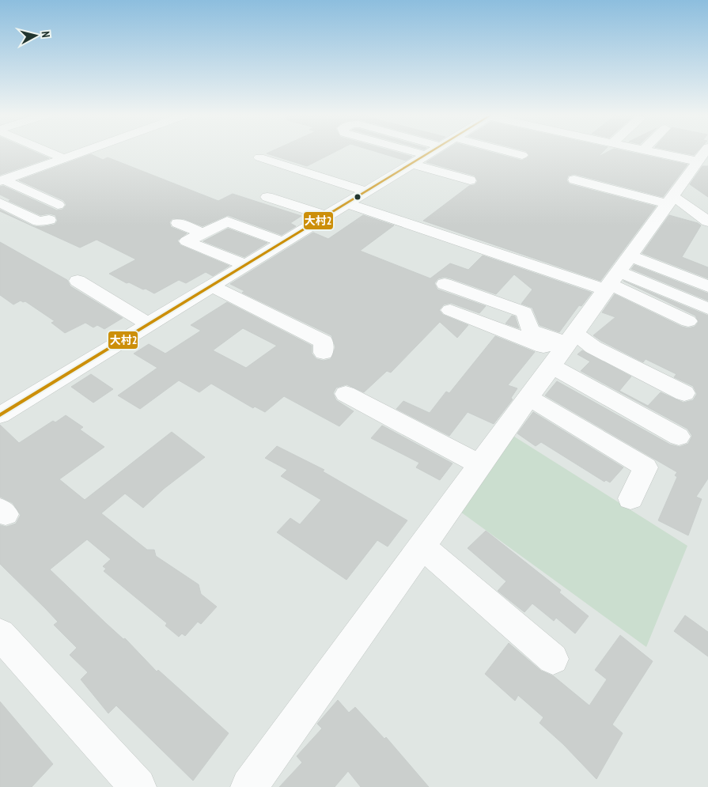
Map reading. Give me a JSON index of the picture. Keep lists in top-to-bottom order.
{
  "lines": ["transit line 大村2"],
  "north": "right"
}
